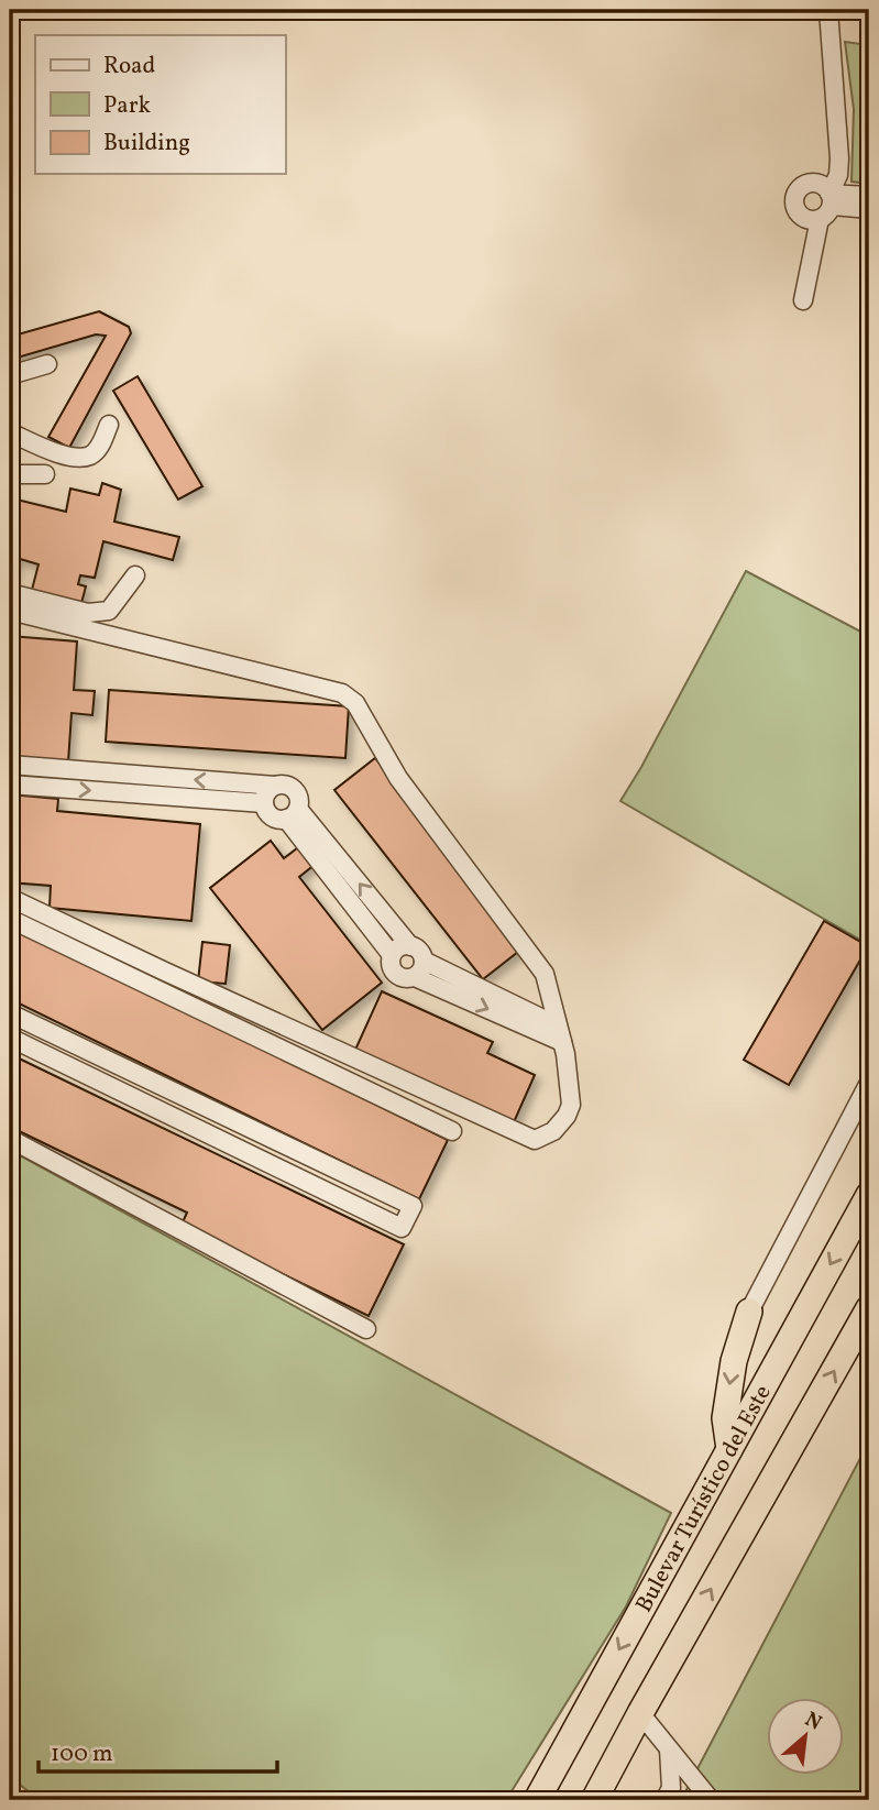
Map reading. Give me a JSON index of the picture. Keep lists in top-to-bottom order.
{
  "streets": {
    "highway": ["Bulevar Turístico del Este"]
  },
  "legend": ["Road", "Park", "Building"],
  "scale_bar": "100 m",
  "north": "top right"
}
